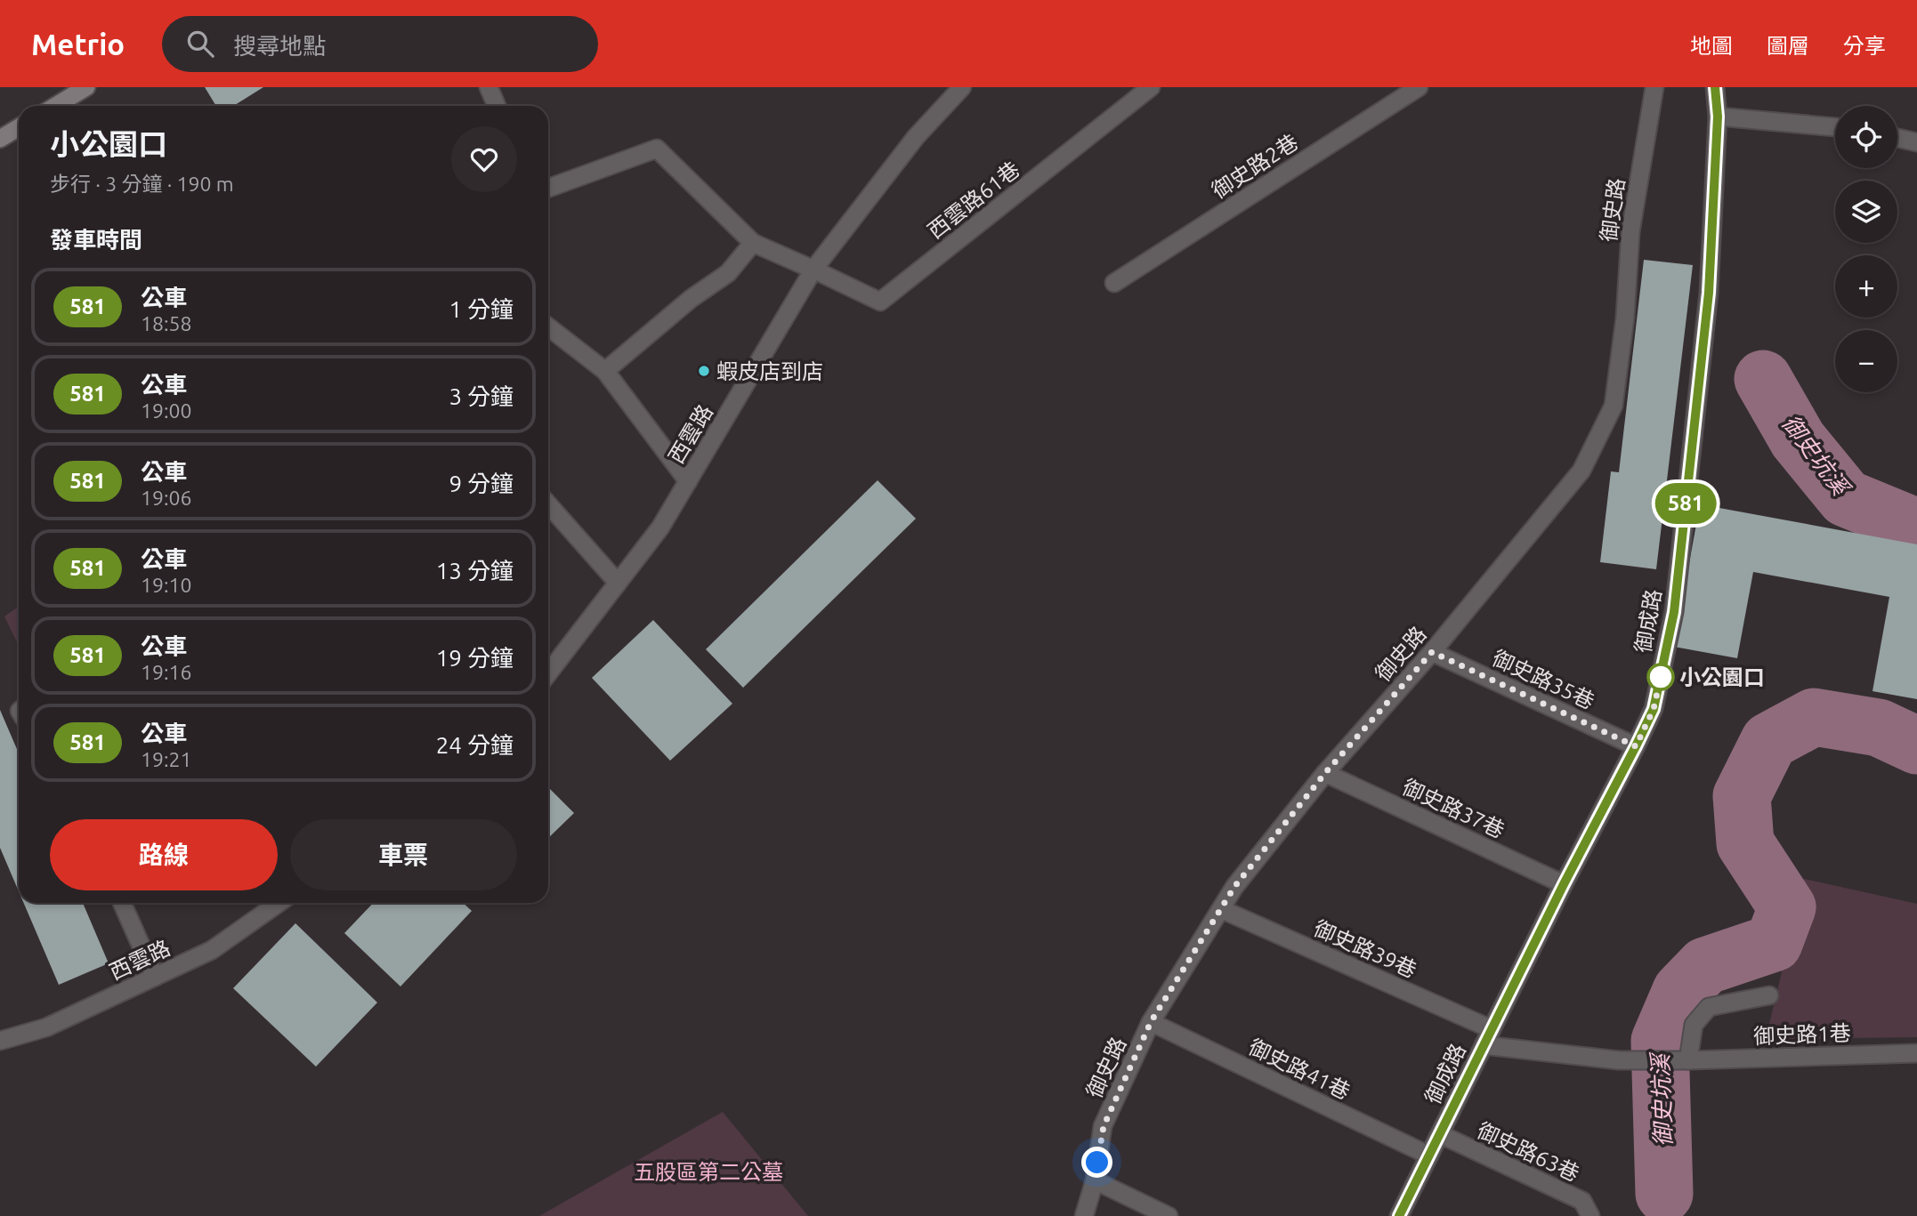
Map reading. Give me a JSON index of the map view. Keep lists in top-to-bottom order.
{
  "streets": {
    "street": [
      "御史路2巷",
      "西雲路61巷",
      "御史路",
      "西雲路",
      "御成路",
      "御史路35巷",
      "御史路37巷",
      "御史路39巷",
      "御史路1巷",
      "御史路41巷",
      "御史路63巷"
    ]
  },
  "crossings": [
    ["西雲路61巷", "西雲路"],
    ["御史路", "御史路35巷"],
    ["御史路", "御史路37巷"],
    ["御史路", "御史路39巷"],
    ["御史路", "御史路41巷"],
    ["御成路", "御史路35巷"],
    ["御成路", "御史路37巷"],
    ["御成路", "御史路39巷"],
    ["御成路", "御史路1巷"],
    ["御成路", "御史路41巷"],
    ["御成路", "御史路63巷"]
  ],
  "water": ["御史坑溪"],
  "parks": ["五股區第二公墓"],
  "places": ["蝦皮店到店", "小公園口"],
  "lines": ["bus line 581"],
  "page": {
    "header": "Metrio",
    "search": "搜尋地點",
    "nav": ["地圖", "圖層", "分享"],
    "on_map": "581",
    "map_buttons": ["+", "−"],
    "heading": [
      ["小公園口", "步行 · 3 分鐘 · 190 m"],
      "發車時間"
    ],
    "list": [
      {
        "mark": "581",
        "name": "公車",
        "note": "18:58",
        "value": "1 分鐘"
      },
      {
        "mark": "581",
        "name": "公車",
        "note": "19:00",
        "value": "3 分鐘"
      },
      {
        "mark": "581",
        "name": "公車",
        "note": "19:06",
        "value": "9 分鐘"
      },
      {
        "mark": "581",
        "name": "公車",
        "note": "19:10",
        "value": "13 分鐘"
      },
      {
        "mark": "581",
        "name": "公車",
        "note": "19:16",
        "value": "19 分鐘"
      },
      {
        "mark": "581",
        "name": "公車",
        "note": "19:21",
        "value": "24 分鐘"
      }
    ],
    "buttons": ["路線", "車票"]
  }
}
